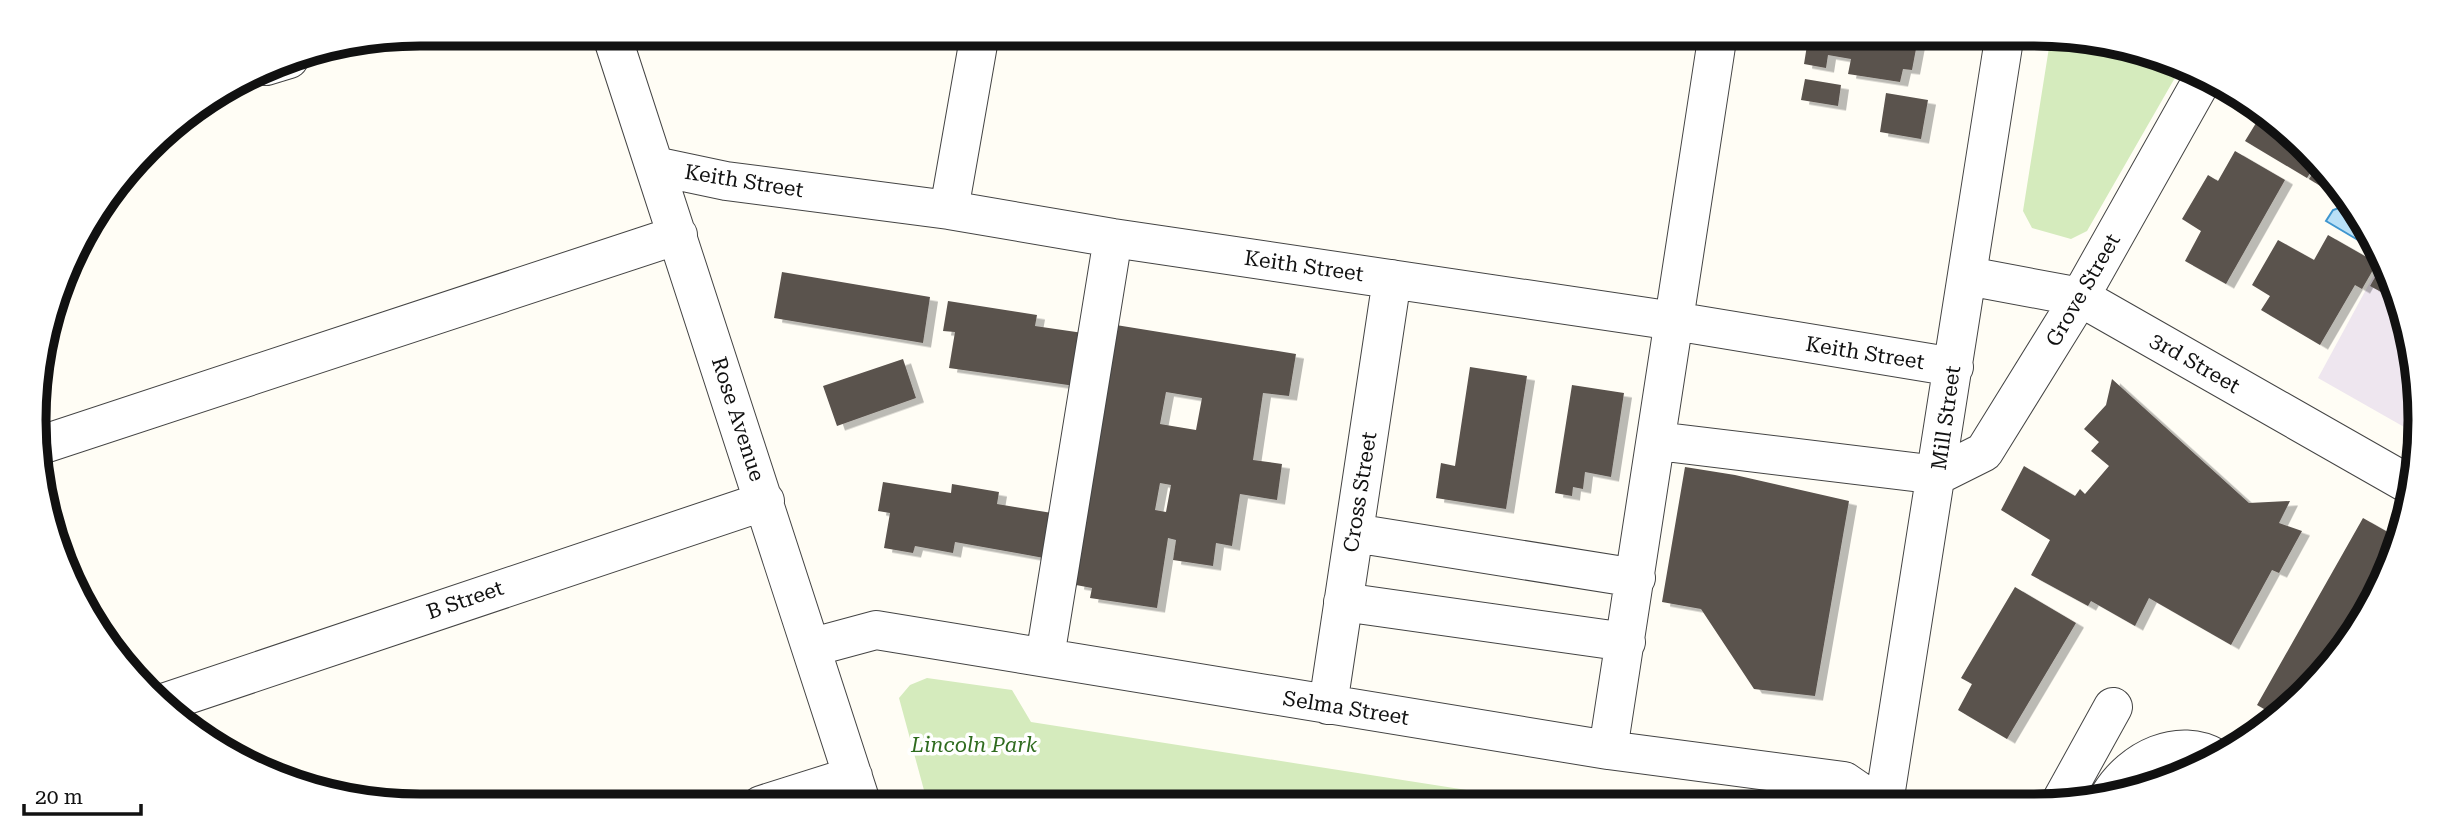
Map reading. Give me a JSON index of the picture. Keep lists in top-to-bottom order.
{
  "streets": {
    "street": [
      "Keith Street",
      "Grove Street",
      "3rd Street",
      "Mill Street",
      "Rose Avenue",
      "Cross Street",
      "B Street",
      "Selma Street"
    ]
  },
  "crossings": [
    ["Keith Street", "Mill Street"],
    ["Keith Street", "Rose Avenue"],
    ["Keith Street", "Cross Street"],
    ["Grove Street", "3rd Street"],
    ["Grove Street", "Mill Street"],
    ["3rd Street", "Mill Street"],
    ["Rose Avenue", "B Street"],
    ["Rose Avenue", "Selma Street"],
    ["Cross Street", "Selma Street"]
  ],
  "parks": ["Lincoln Park"],
  "scale_bar": "20 m"
}
